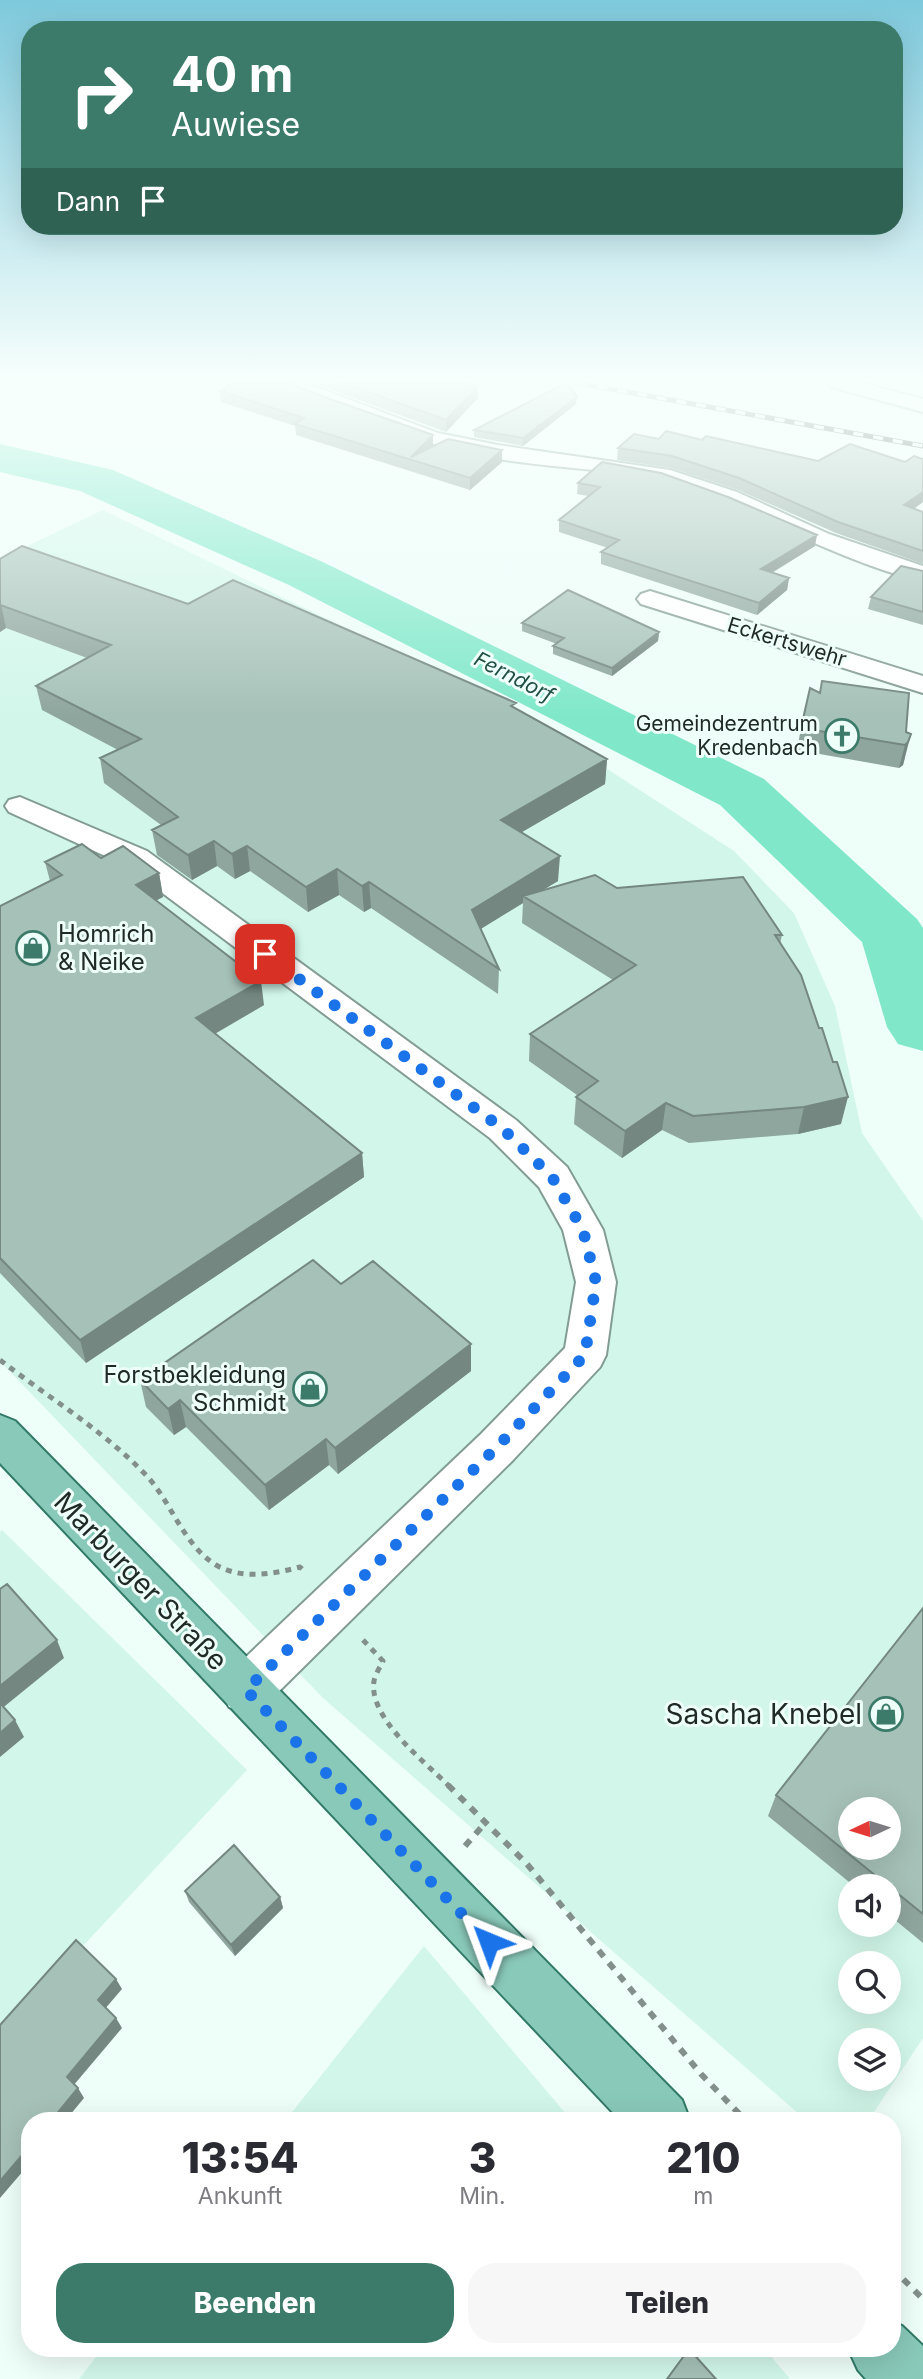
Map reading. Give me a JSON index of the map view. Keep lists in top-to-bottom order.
{
  "streets": {
    "main road": ["Marburger Straße"],
    "street": ["Eckertswehr"]
  },
  "water": ["Ferndorf"],
  "places": {
    "church": ["Gemeindezentrum Kredenbach"],
    "shop": ["Homrich & Neike", "Forstbekleidung Schmidt", "Sascha Knebel"]
  },
  "north": "left",
  "page": {
    "turn": ["40 m", "Auwiese"],
    "then": "Dann",
    "eta": [
      "13:54",
      "Ankunft",
      "3",
      "Min.",
      "210",
      "m"
    ],
    "buttons": ["Beenden", "Teilen"]
  }
}
